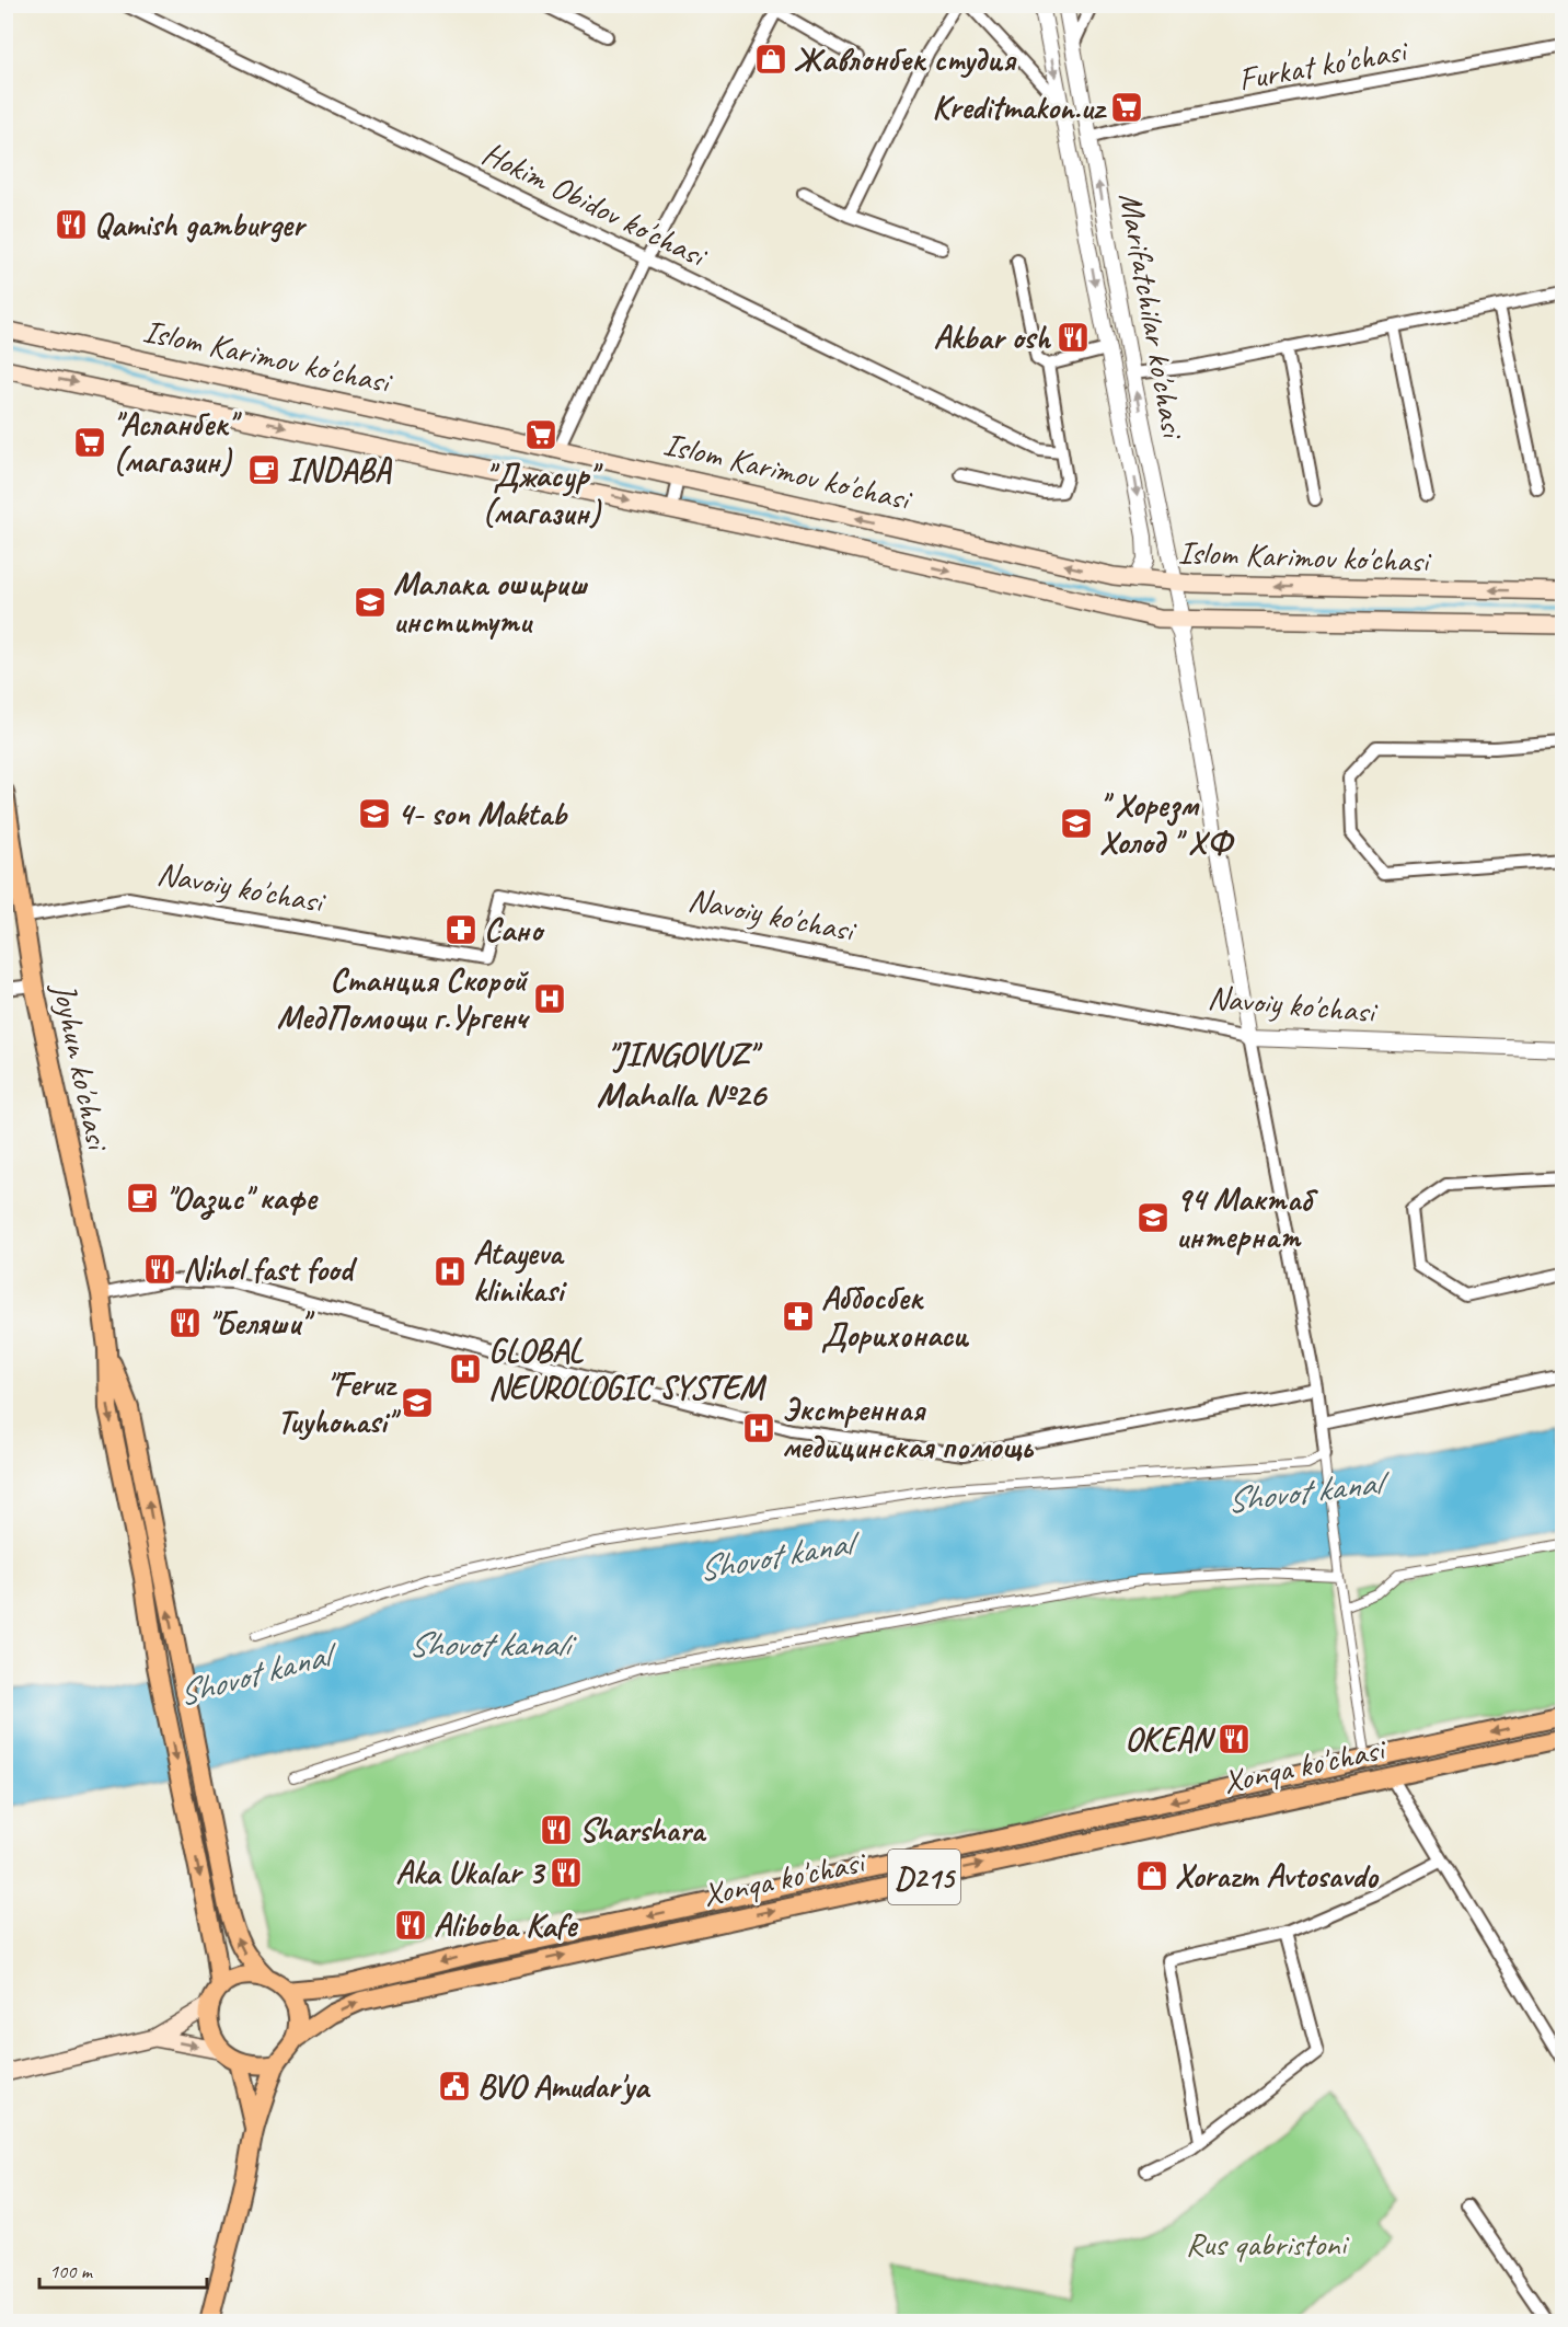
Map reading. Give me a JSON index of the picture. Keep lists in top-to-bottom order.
{
  "streets": {
    "main road": [
      "Islom Karimov ko'chasi",
      "Joyhun ko'chasi",
      "Xonqa ko'chasi",
      "D215"
    ],
    "street": [
      "Furkat ko'chasi",
      "Hokim Obidov ko'chasi",
      "Marifatchilar ko'chasi",
      "Navoiy ko'chasi"
    ]
  },
  "crossings": [
    ["Furkat ko'chasi", "Marifatchilar ko'chasi"],
    ["Marifatchilar ko'chasi", "Islom Karimov ko'chasi"],
    ["Marifatchilar ko'chasi", "Navoiy ko'chasi"],
    ["Navoiy ko'chasi", "Joyhun ko'chasi"],
    ["Xonqa ko'chasi", "D215"]
  ],
  "districts": ["\"JINGOVUZ\" Mahalla №26"],
  "water": ["Shovot kanal", "Shovot kanali"],
  "parks": ["Rus qabristoni"],
  "places": {
    "shop": ["Жавлонбек студия", "Xorazm Avtosavdo"],
    "supermarket": ["Kreditmakon.uz", "\"Джасур\" (магазин)", "\"Асланбек\" (магазин)"],
    "restaurant": [
      "Qamish gamburger",
      "Akbar osh",
      "Nihol fast food",
      "\"Беляши\"",
      "OKEAN",
      "Sharshara",
      "Aka Ukalar 3",
      "Aliboba Kafe"
    ],
    "cafe": ["INDABA", "\"Оазис\" кафе"],
    "school or university": [
      "Малака ошириш институти",
      "4- son Maktab",
      "\" Хорезм Холод \" ХФ",
      "94 Мактаб интернат",
      "\"Feruz Tuyhonasi\""
    ],
    "pharmacy": ["Сано", "Аббосбек Дорихонаси"],
    "hospital": [
      "Станция Скорой МедПомощи г.Ургенч",
      "Atayeva klinikasi",
      "GLOBAL NEUROLOGIC SYSTEM",
      "Экстренная медицинская помощь"
    ],
    "public building": ["BVO Amudar'ya"]
  },
  "scale_bar": "100 m"
}
